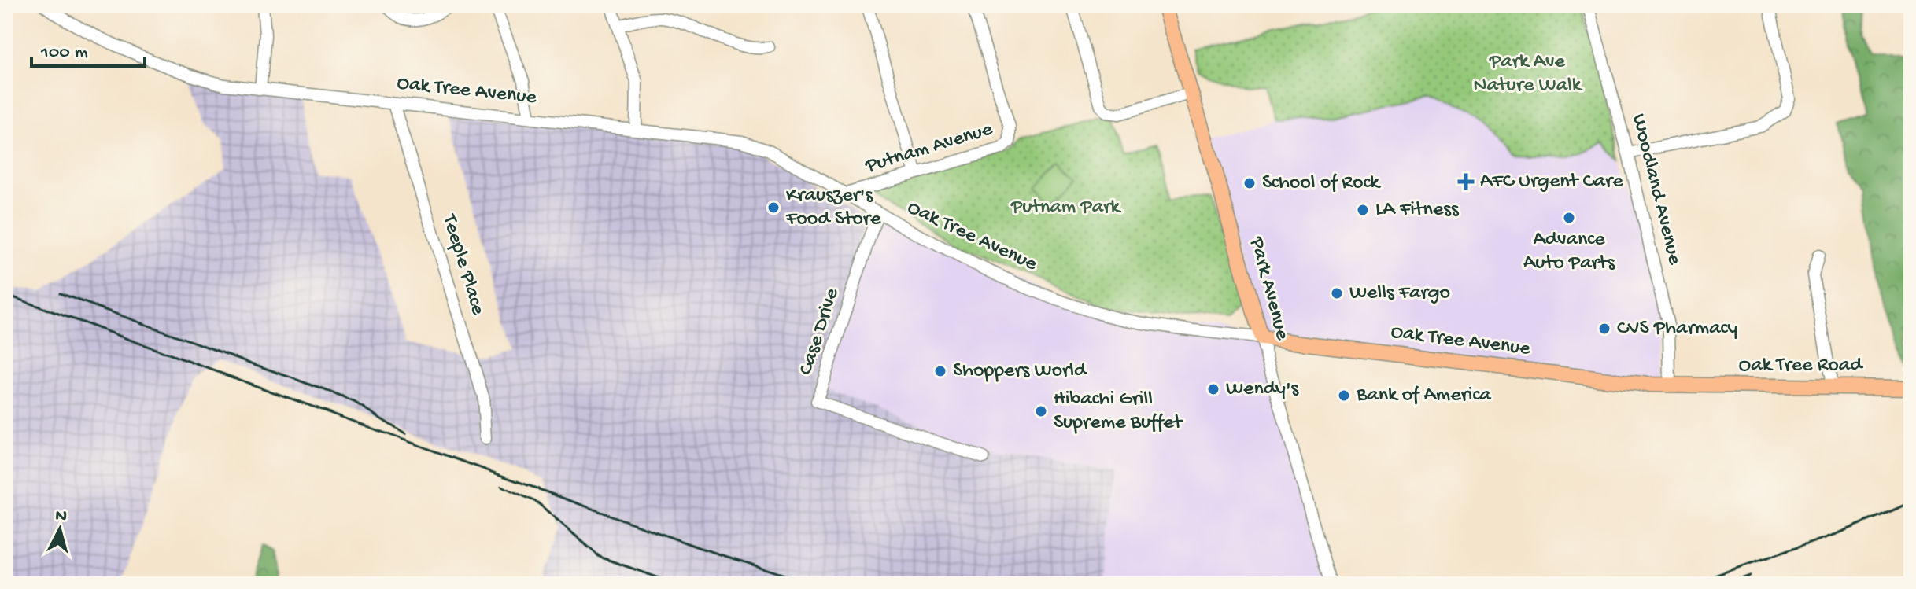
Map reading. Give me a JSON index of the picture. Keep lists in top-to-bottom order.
{
  "streets": {
    "main road": ["Oak Tree Avenue", "Park Avenue", "Oak Tree Road"],
    "street": [
      "Putnam Avenue",
      "Woodland Avenue",
      "Teeple Place",
      "Case Drive"
    ]
  },
  "crossings": [
    ["Oak Tree Avenue", "Putnam Avenue"],
    ["Oak Tree Avenue", "Woodland Avenue"],
    ["Oak Tree Avenue", "Teeple Place"],
    ["Oak Tree Avenue", "Park Avenue"],
    ["Oak Tree Avenue", "Case Drive"],
    ["Oak Tree Avenue", "Oak Tree Road"]
  ],
  "parks": ["Park Ave Nature Walk", "Putnam Park"],
  "places": {
    "health": ["AFC Urgent Care"],
    "other": [
      "School of Rock",
      "Krauszer's Food Store",
      "LA Fitness",
      "Advance Auto Parts",
      "Wells Fargo",
      "CVS Pharmacy",
      "Shoppers World",
      "Wendy's",
      "Bank of America",
      "Hibachi Grill Supreme Buffet"
    ]
  },
  "scale_bar": "100 m",
  "north": "top"
}
